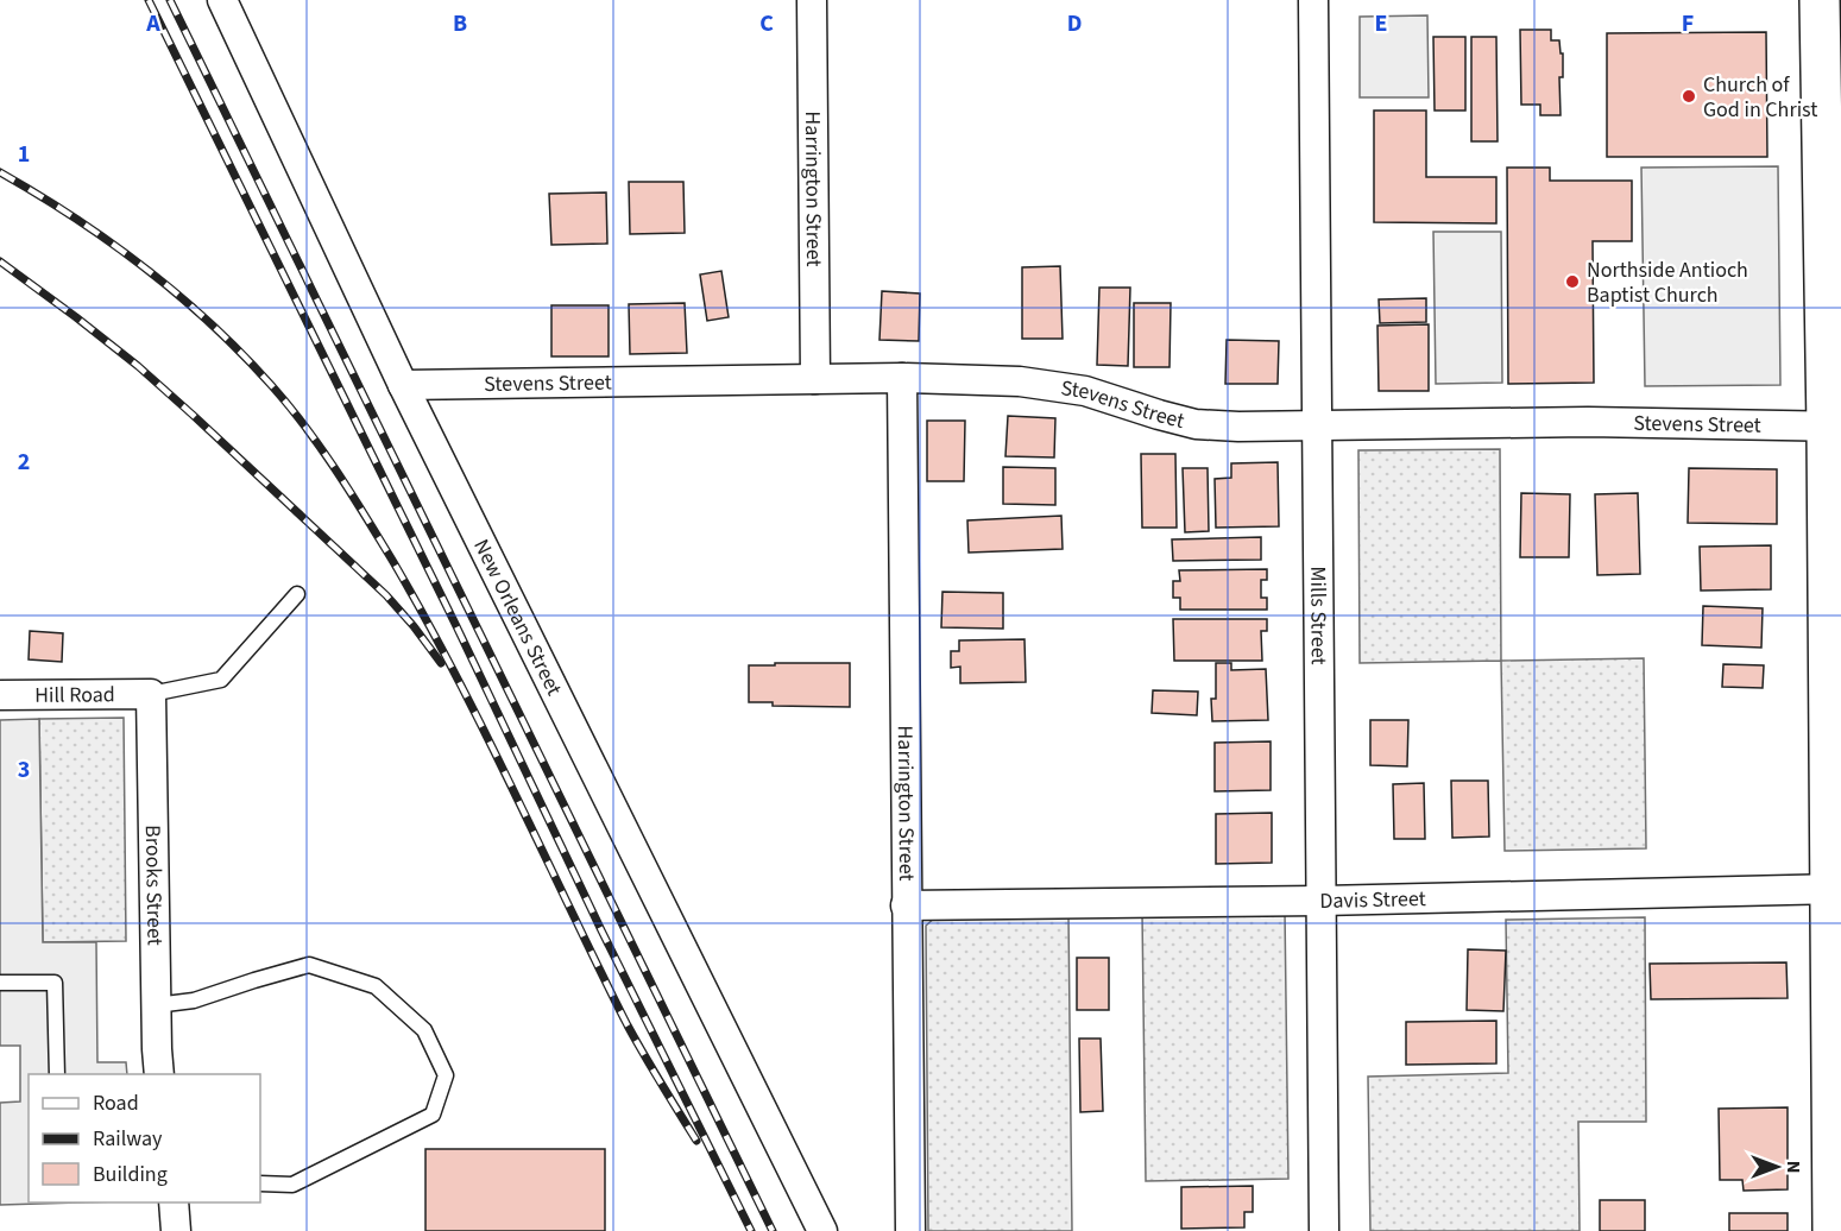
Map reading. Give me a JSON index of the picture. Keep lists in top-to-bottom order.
{
  "streets": {
    "street": [
      "Harrington Street",
      "Stevens Street",
      "Mills Street",
      "New Orleans Street",
      "Hill Road",
      "Brooks Street",
      "Davis Street"
    ]
  },
  "crossings": [
    ["Harrington Street", "Stevens Street"],
    ["Harrington Street", "Davis Street"],
    ["Stevens Street", "Mills Street"],
    ["Stevens Street", "New Orleans Street"],
    ["Mills Street", "Davis Street"],
    ["Hill Road", "Brooks Street"]
  ],
  "places": ["Church of God in Christ", "Northside Antioch Baptist Church"],
  "legend": ["Road", "Railway", "Building"],
  "north": "right",
  "grid": {
    "columns": [
      "A",
      "B",
      "C",
      "D",
      "E",
      "F"
    ],
    "rows": ["1", "2", "3"]
  }
}
